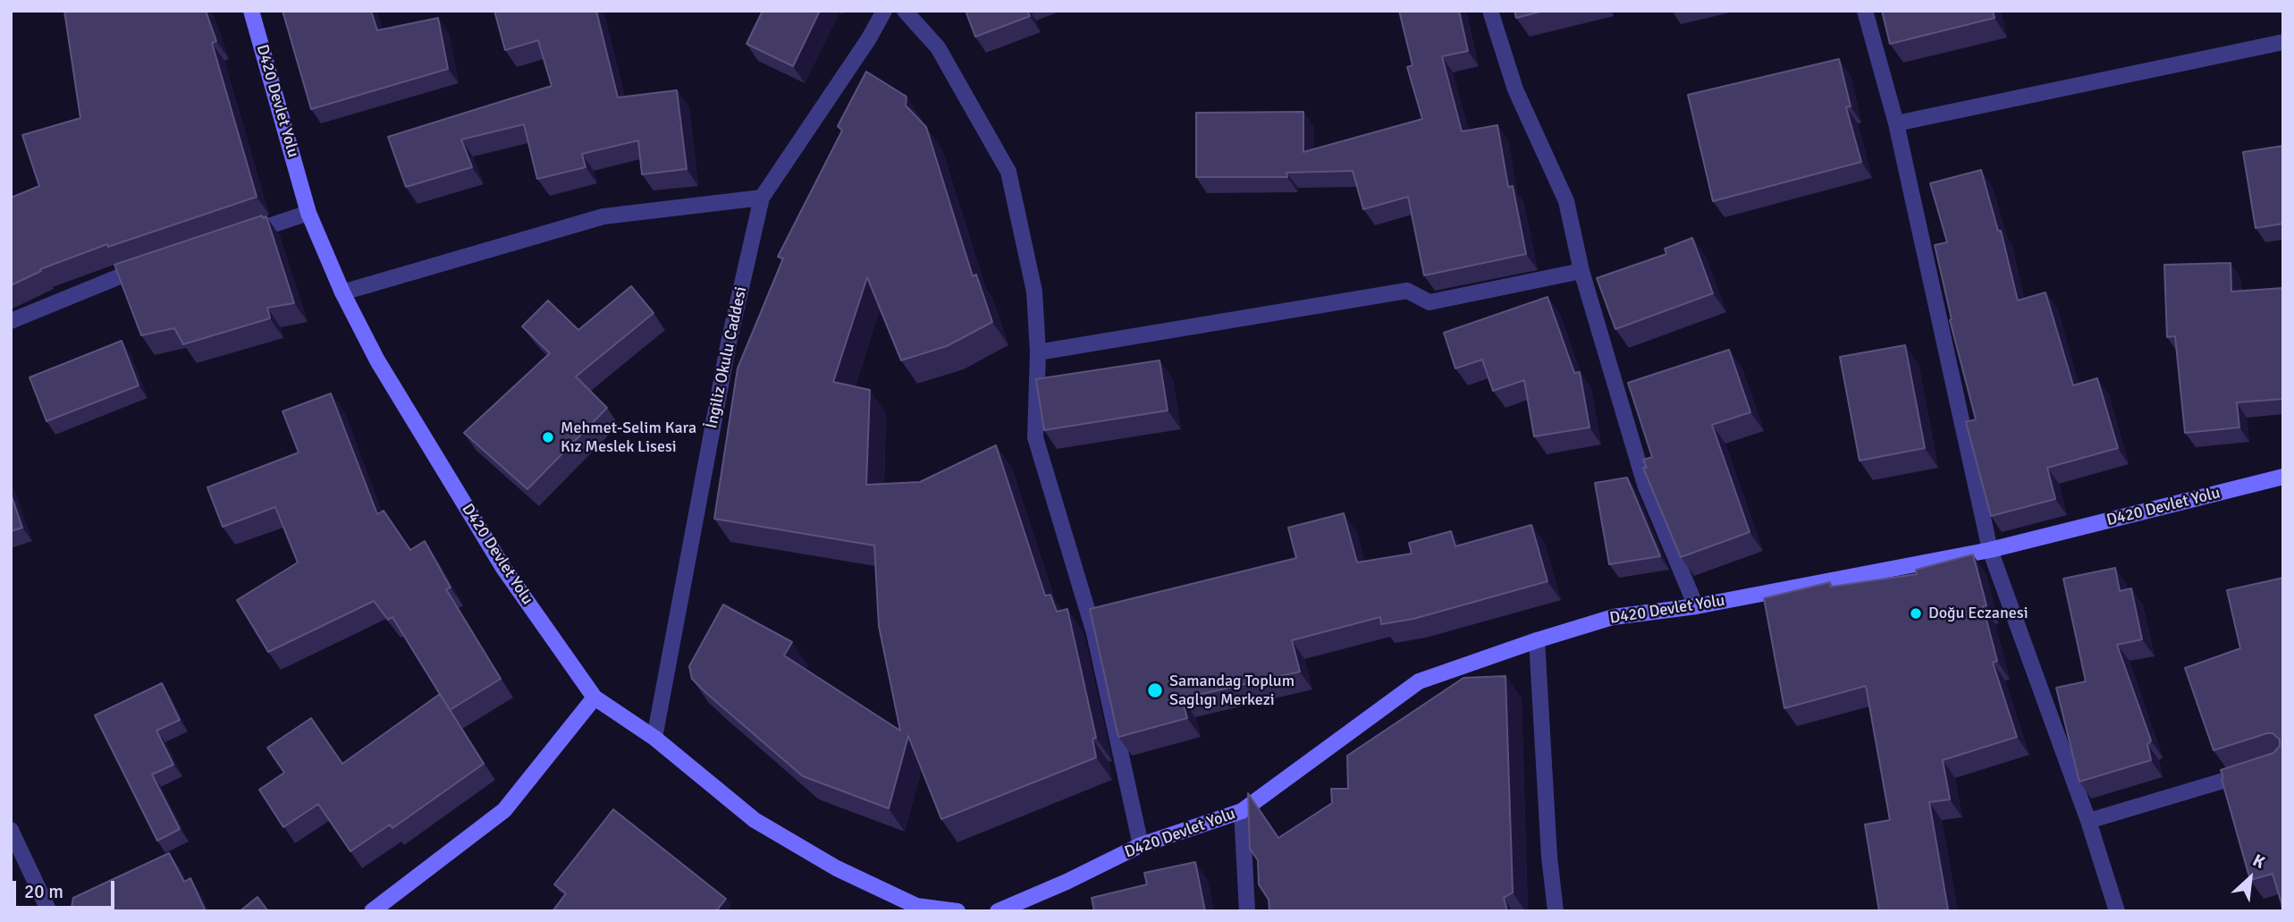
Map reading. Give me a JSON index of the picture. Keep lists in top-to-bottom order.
{
  "streets": {
    "street": ["D420 Devlet Yolu", "İngiliz Okulu Caddesi"]
  },
  "crossings": [
    ["D420 Devlet Yolu", "İngiliz Okulu Caddesi"]
  ],
  "places": ["Mehmet-Selim Kara Kız Meslek Lisesi", "Doğu Eczanesi", "Samandag Toplum Saglıgı Merkezi"],
  "scale_bar": "20 m",
  "north": "top right"
}
